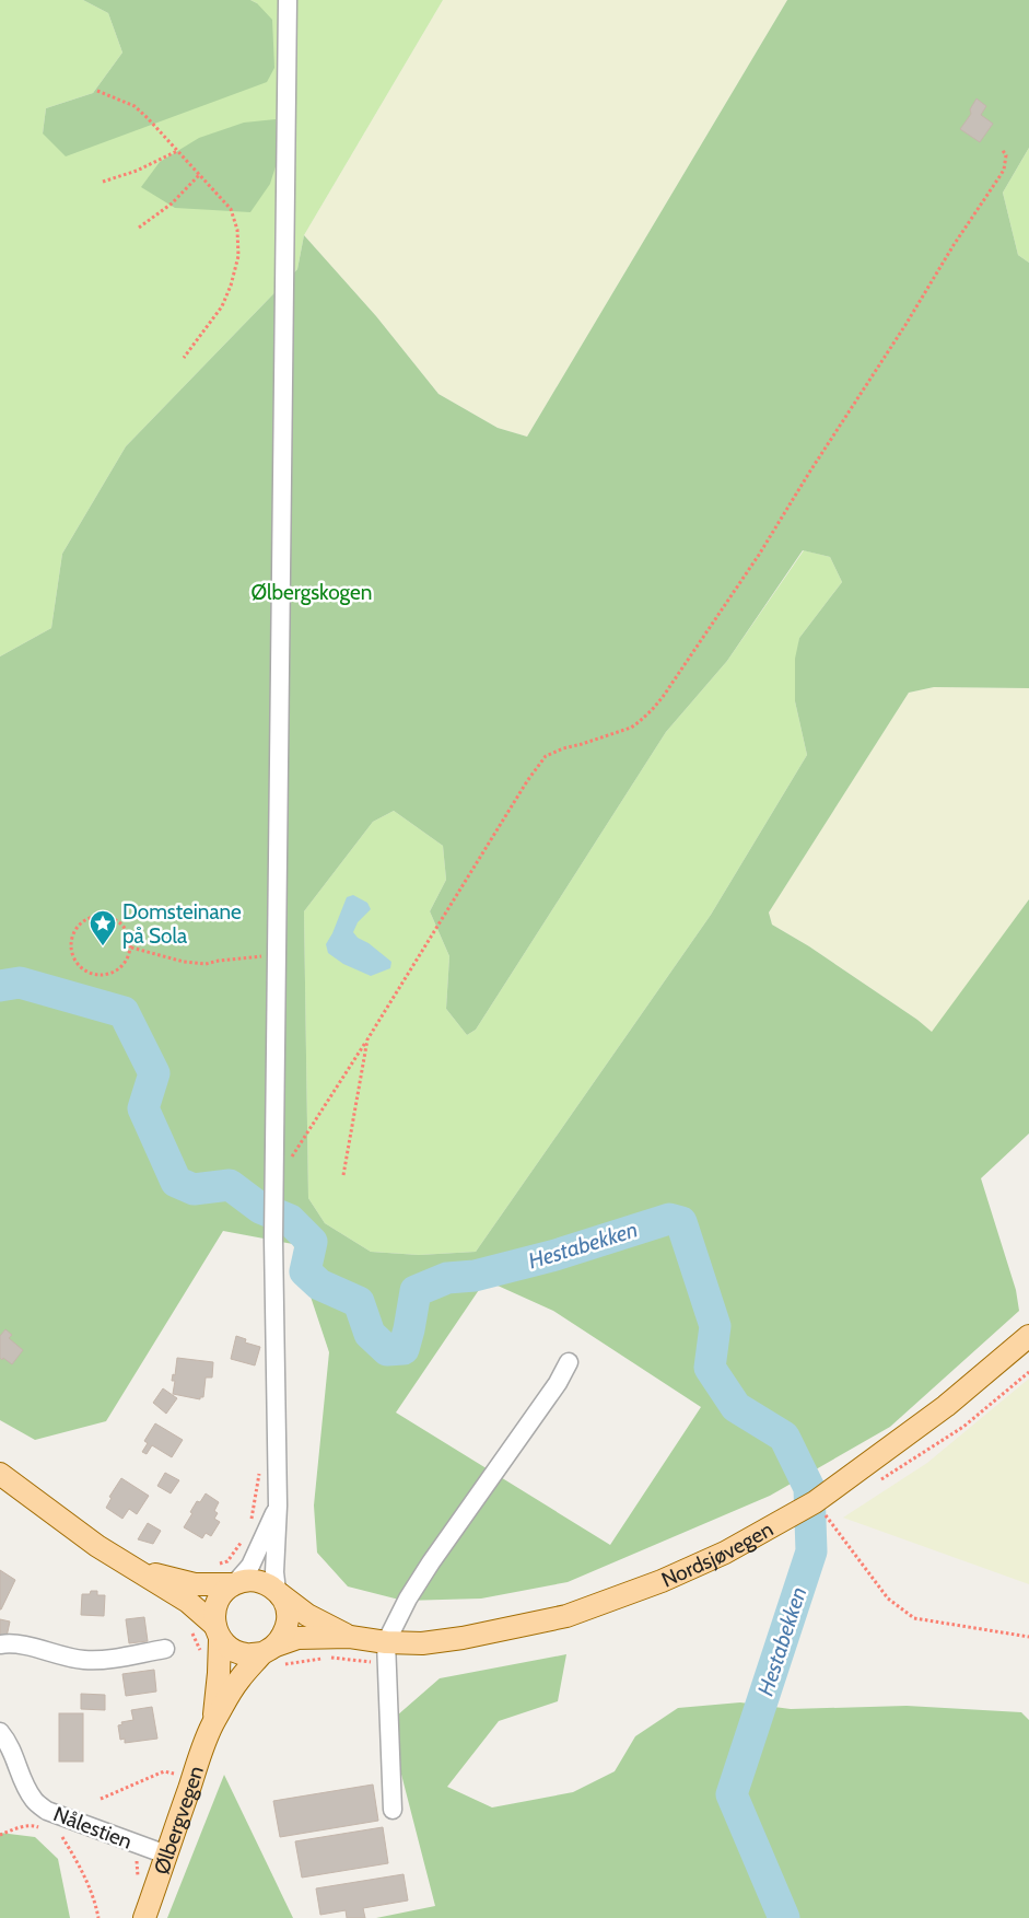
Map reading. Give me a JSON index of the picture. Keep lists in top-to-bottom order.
{
  "streets": {
    "main road": ["Nordsjøvegen", "Ølbergvegen"],
    "street": ["Nålestien"]
  },
  "crossings": [
    ["Nordsjøvegen", "Ølbergvegen"],
    ["Ølbergvegen", "Nålestien"]
  ],
  "water": ["Hestabekken"],
  "parks": ["Ølbergskogen"],
  "places": {
    "place": ["Domsteinane på Sola"]
  }
}
